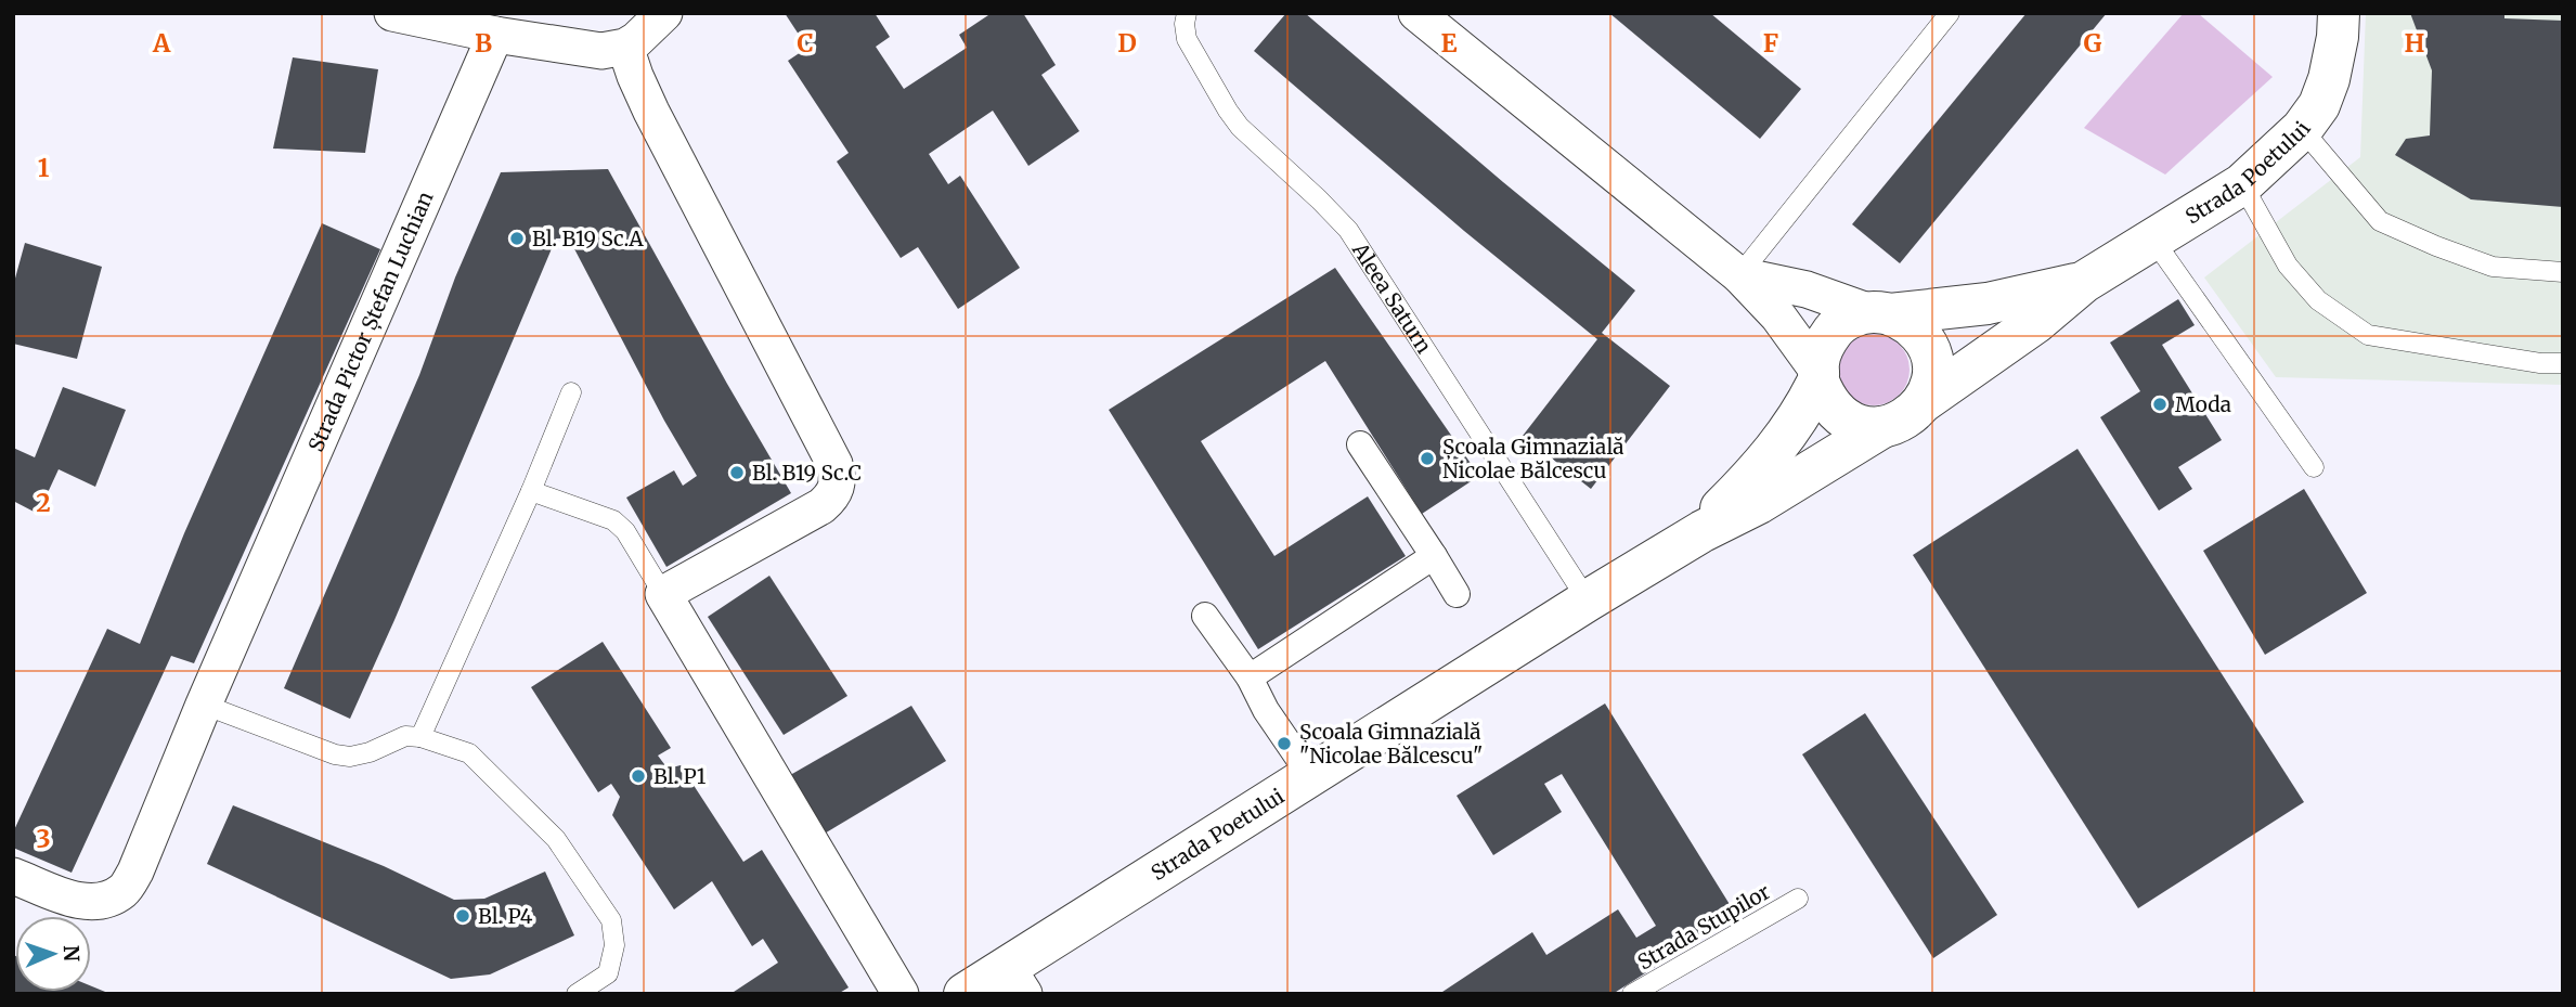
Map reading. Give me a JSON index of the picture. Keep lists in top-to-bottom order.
{
  "streets": {
    "street": ["Strada Poetului", "Strada Pictor Ștefan Luchian"],
    "lane": ["Aleea Saturn", "Strada Stupilor"]
  },
  "crossings": [
    ["Strada Poetului", "Aleea Saturn"]
  ],
  "places": [
    "Bl. B19 Sc.A",
    "Moda",
    "Școala Gimnazială Nicolae Bălcescu",
    "Bl. B19 Sc.C",
    "Școala Gimnazială \"Nicolae Bălcescu\"",
    "Bl. P1",
    "Bl. P4"
  ],
  "north": "right",
  "grid": {
    "columns": [
      "A",
      "B",
      "C",
      "D",
      "E",
      "F",
      "G",
      "H"
    ],
    "rows": ["1", "2", "3"]
  }
}
